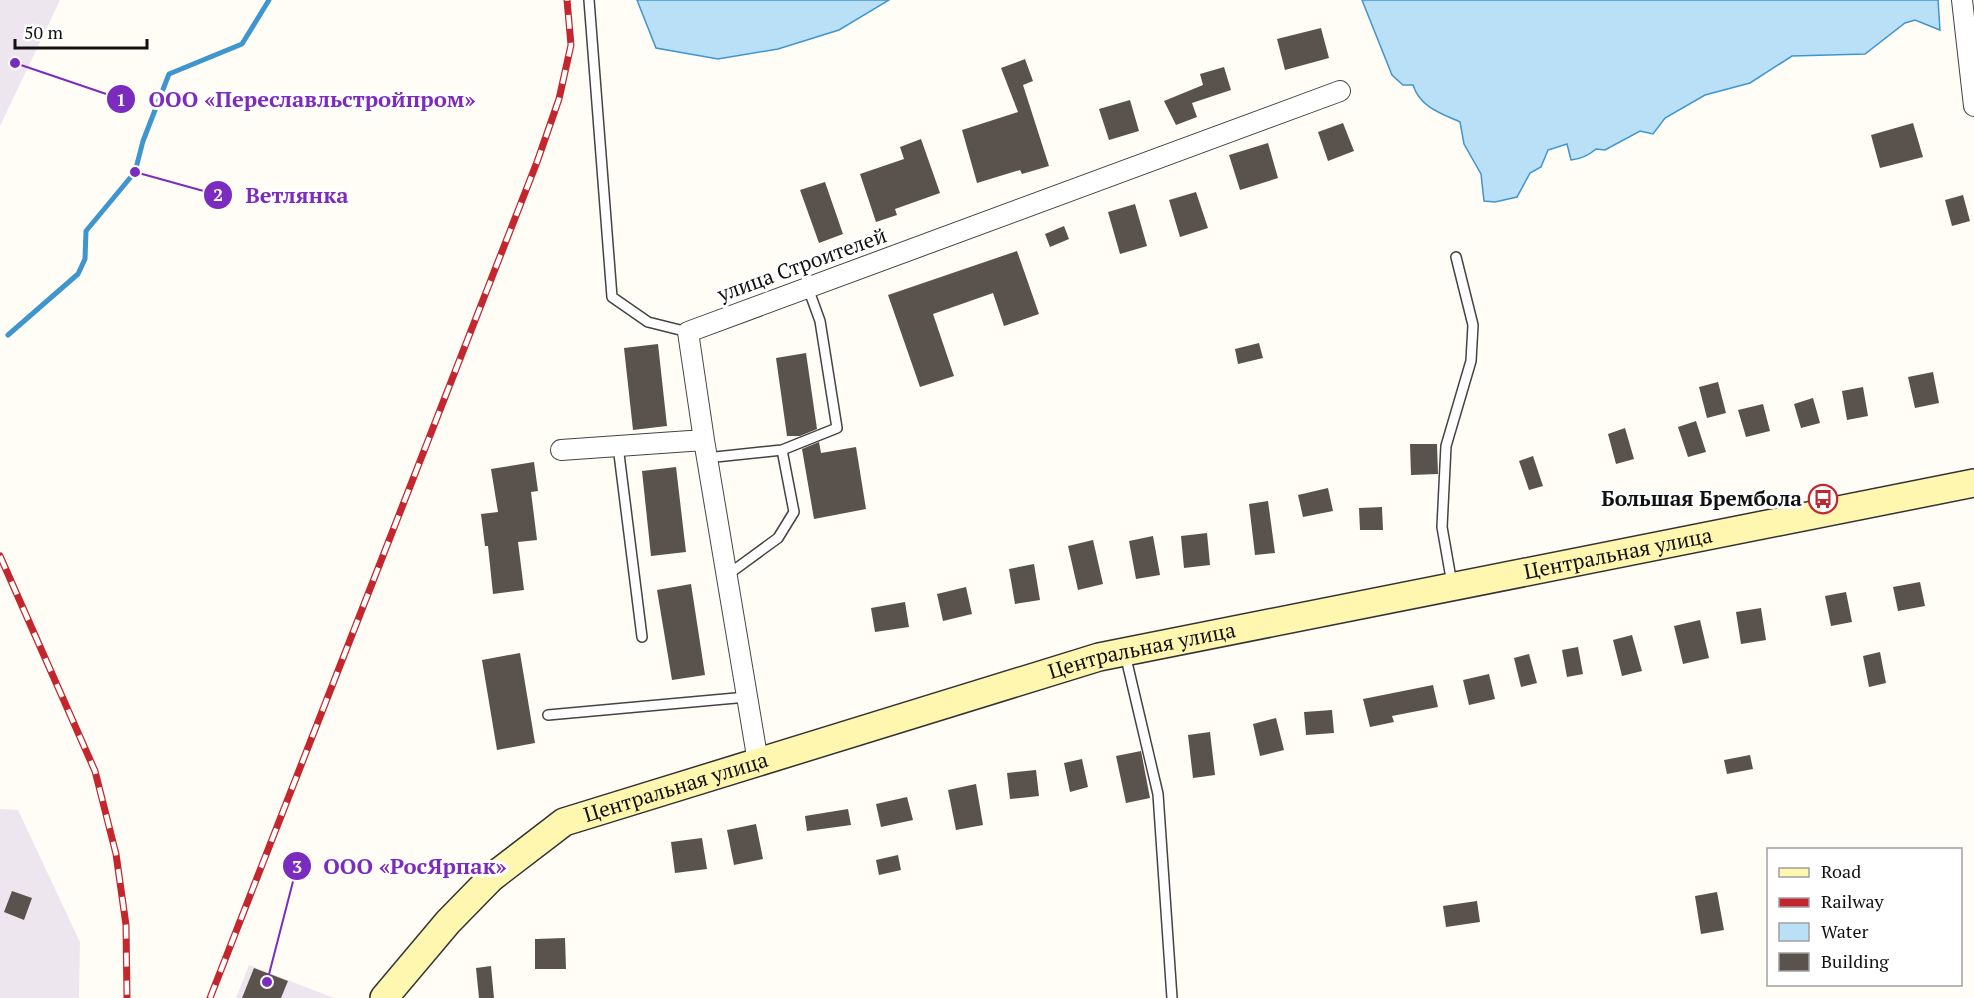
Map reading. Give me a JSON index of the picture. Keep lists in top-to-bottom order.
{
  "streets": {
    "main road": ["Центральная улица"],
    "street": ["улица Строителей"]
  },
  "places": {
    "other": ["ООО «Переславльстройпром»", "Ветлянка", "ООО «РосЯрпак»"],
    "bus stop": ["Большая Брембола"]
  },
  "legend": [
    "Road",
    "Railway",
    "Water",
    "Building"
  ],
  "scale_bar": "50 m"
}
